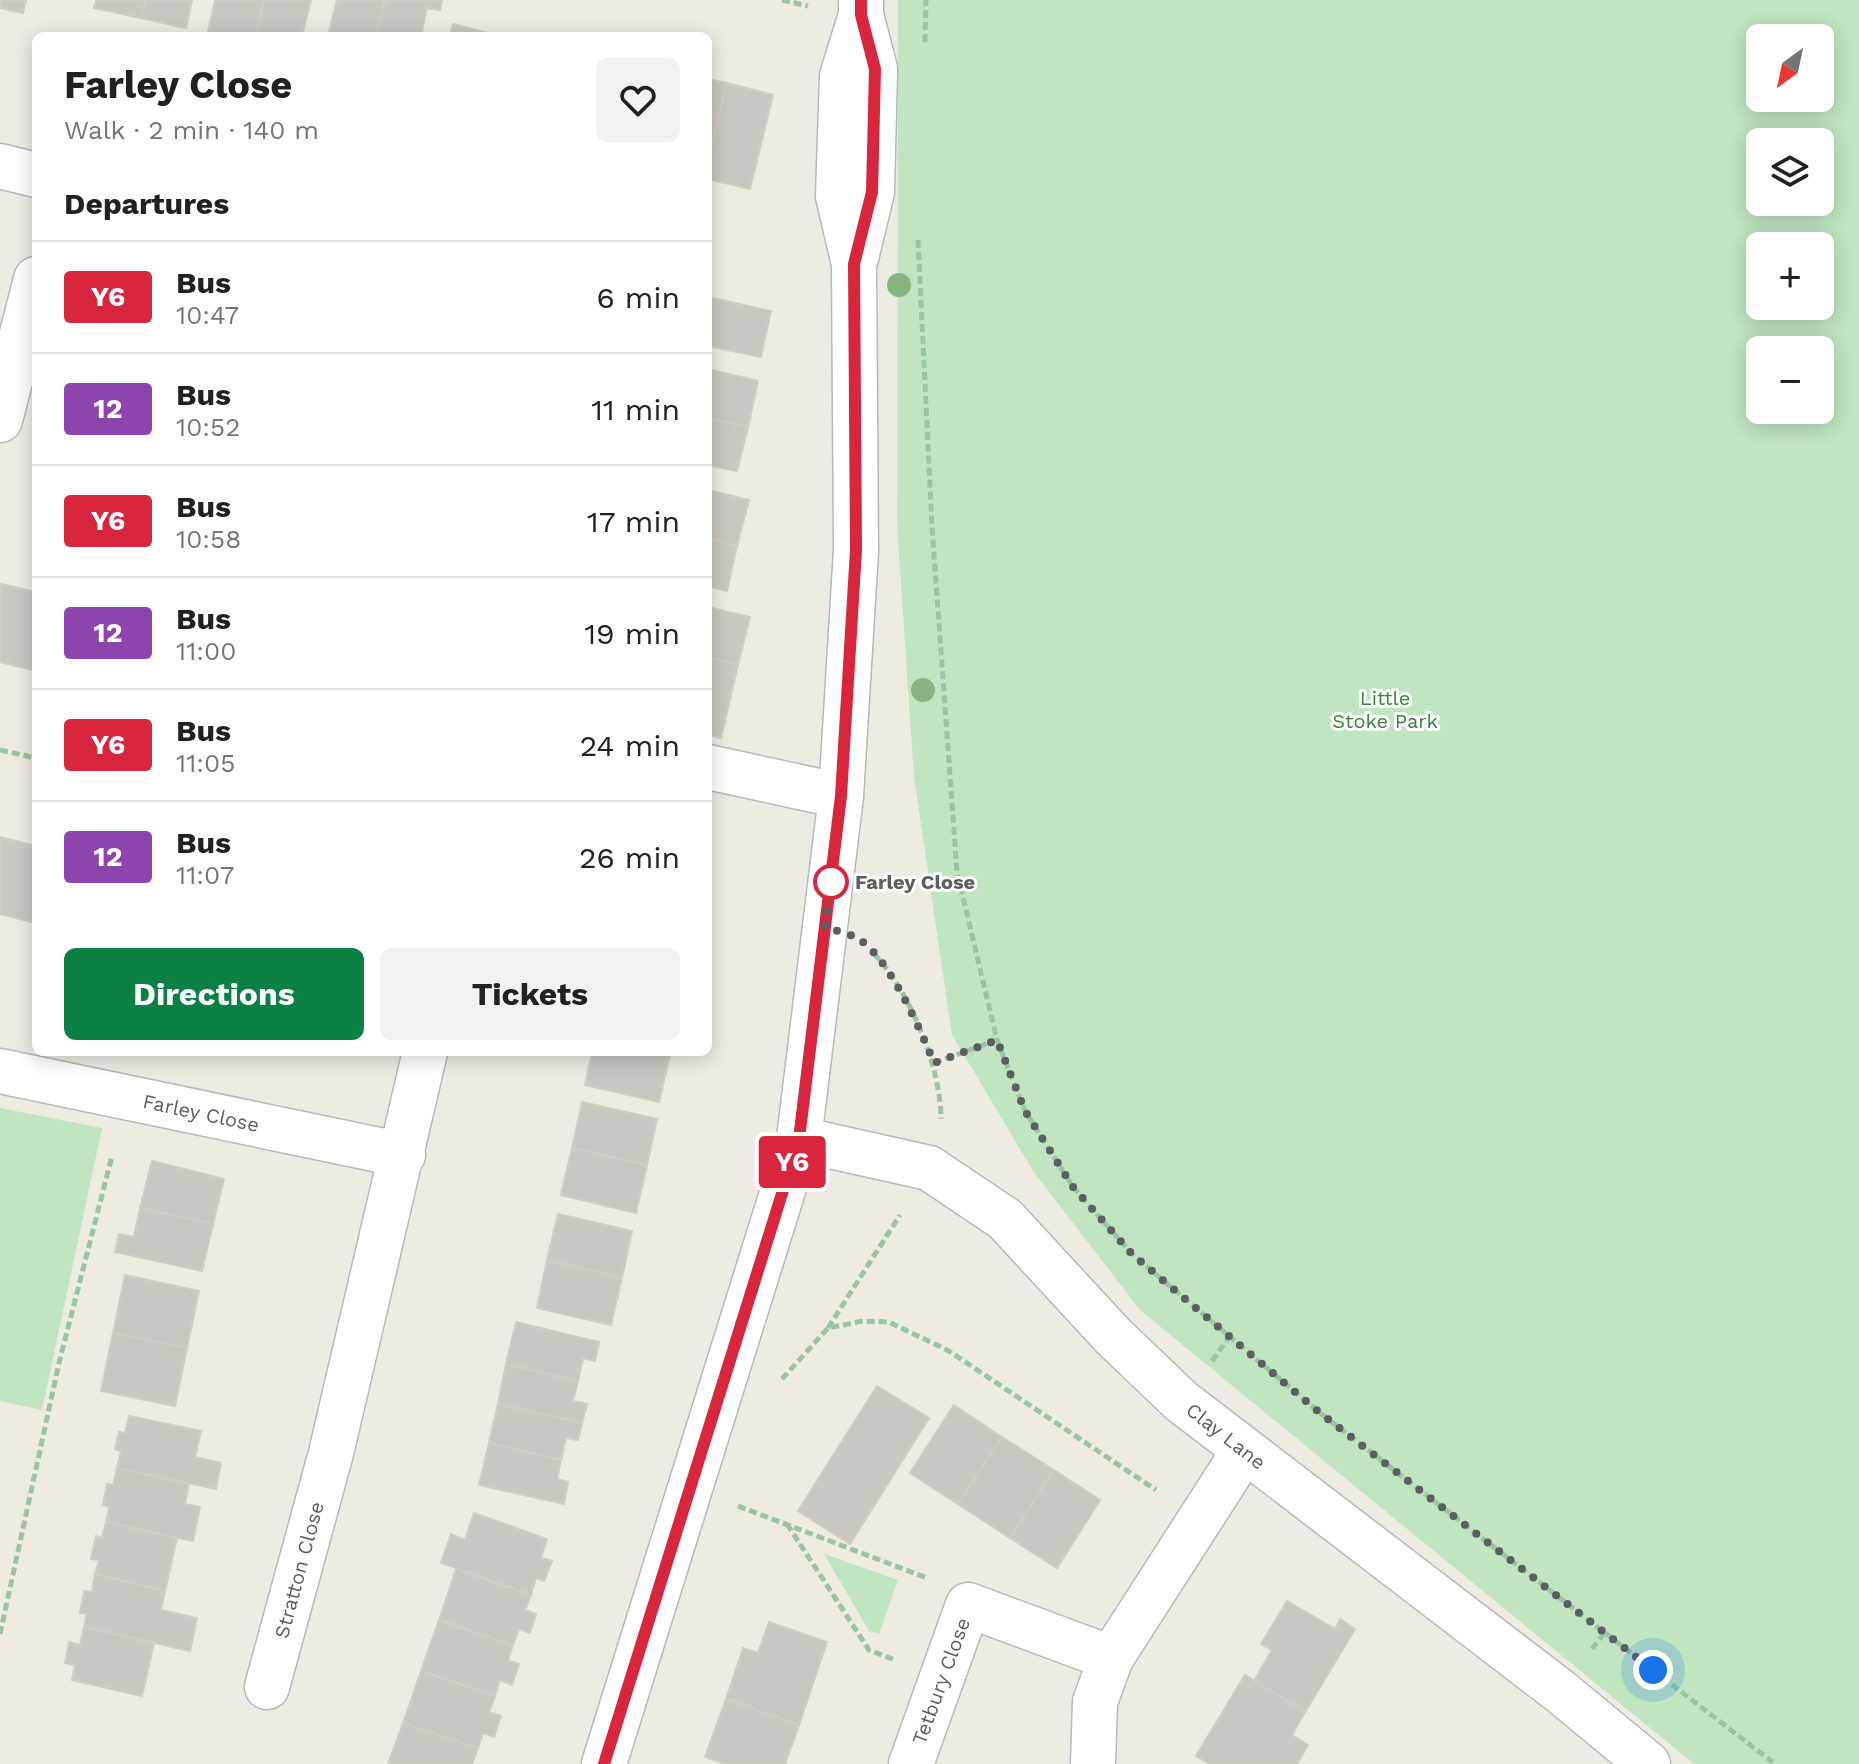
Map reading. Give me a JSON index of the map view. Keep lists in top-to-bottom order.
{
  "streets": {
    "street": [
      "Farley Close",
      "Clay Lane",
      "Stratton Close",
      "Tetbury Close"
    ]
  },
  "crossings": [
    ["Farley Close", "Stratton Close"]
  ],
  "parks": ["Little Stoke Park"],
  "places": ["Farley Close"],
  "lines": ["bus line Y6"],
  "north": "bottom left",
  "page": {
    "on_map": "Y6",
    "map_buttons": ["+", "−"],
    "heading": [
      ["Farley Close", "Walk · 2 min · 140 m"],
      "Departures"
    ],
    "list": [
      {
        "mark": "Y6",
        "name": "Bus",
        "note": "10:47",
        "value": "6 min"
      },
      {
        "mark": "12",
        "name": "Bus",
        "note": "10:52",
        "value": "11 min"
      },
      {
        "mark": "Y6",
        "name": "Bus",
        "note": "10:58",
        "value": "17 min"
      },
      {
        "mark": "12",
        "name": "Bus",
        "note": "11:00",
        "value": "19 min"
      },
      {
        "mark": "Y6",
        "name": "Bus",
        "note": "11:05",
        "value": "24 min"
      },
      {
        "mark": "12",
        "name": "Bus",
        "note": "11:07",
        "value": "26 min"
      }
    ],
    "buttons": ["Directions", "Tickets"]
  }
}
